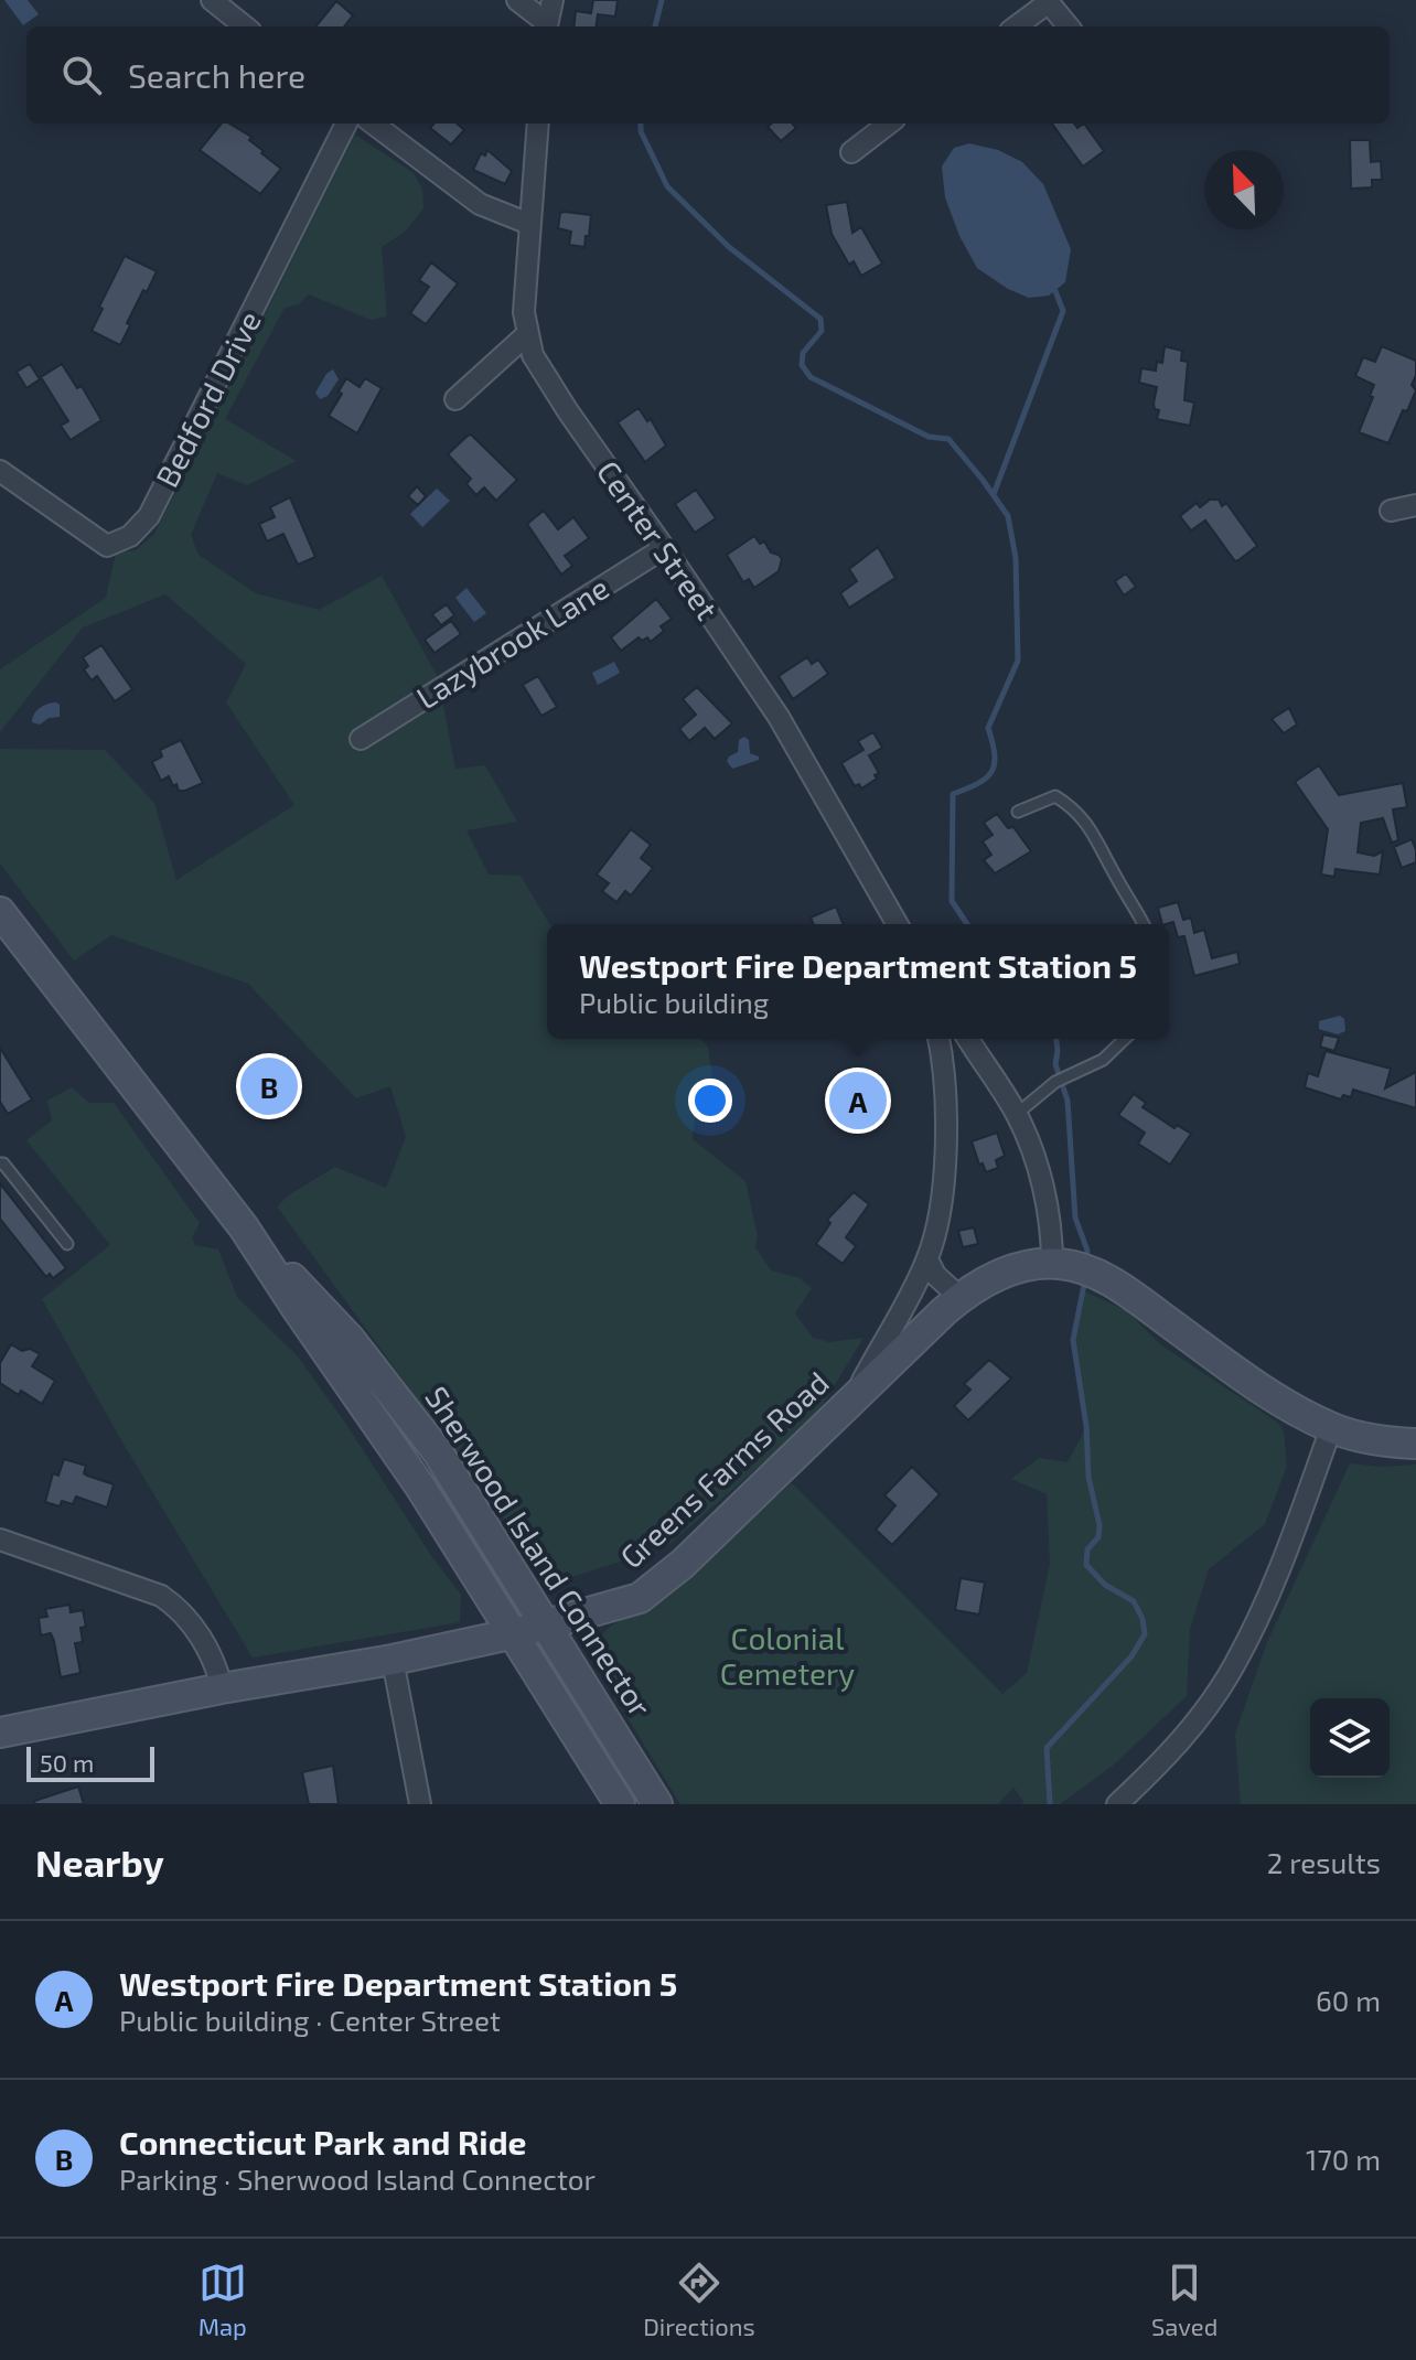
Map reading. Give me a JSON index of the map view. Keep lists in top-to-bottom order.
{
  "streets": {
    "main road": ["Greens Farms Road", "Sherwood Island Connector"],
    "street": ["Bedford Drive", "Center Street", "Lazybrook Lane"]
  },
  "crossings": [
    ["Center Street", "Lazybrook Lane"],
    ["Greens Farms Road", "Sherwood Island Connector"]
  ],
  "parks": ["Colonial Cemetery"],
  "scale_bar": "50 m",
  "north": "top left",
  "page": {
    "search": "Search here",
    "popup": ["Westport Fire Department Station 5", "Public building"],
    "pins": ["B", "A"],
    "scale": "50 m",
    "heading": ["Nearby", "2 results"],
    "list": [
      {
        "mark": "A",
        "name": "Westport Fire Department Station 5",
        "note": "Public building · Center Street",
        "value": "60 m"
      },
      {
        "mark": "B",
        "name": "Connecticut Park and Ride",
        "note": "Parking · Sherwood Island Connector",
        "value": "170 m"
      }
    ],
    "nav": ["Map", "Directions", "Saved"]
  }
}
